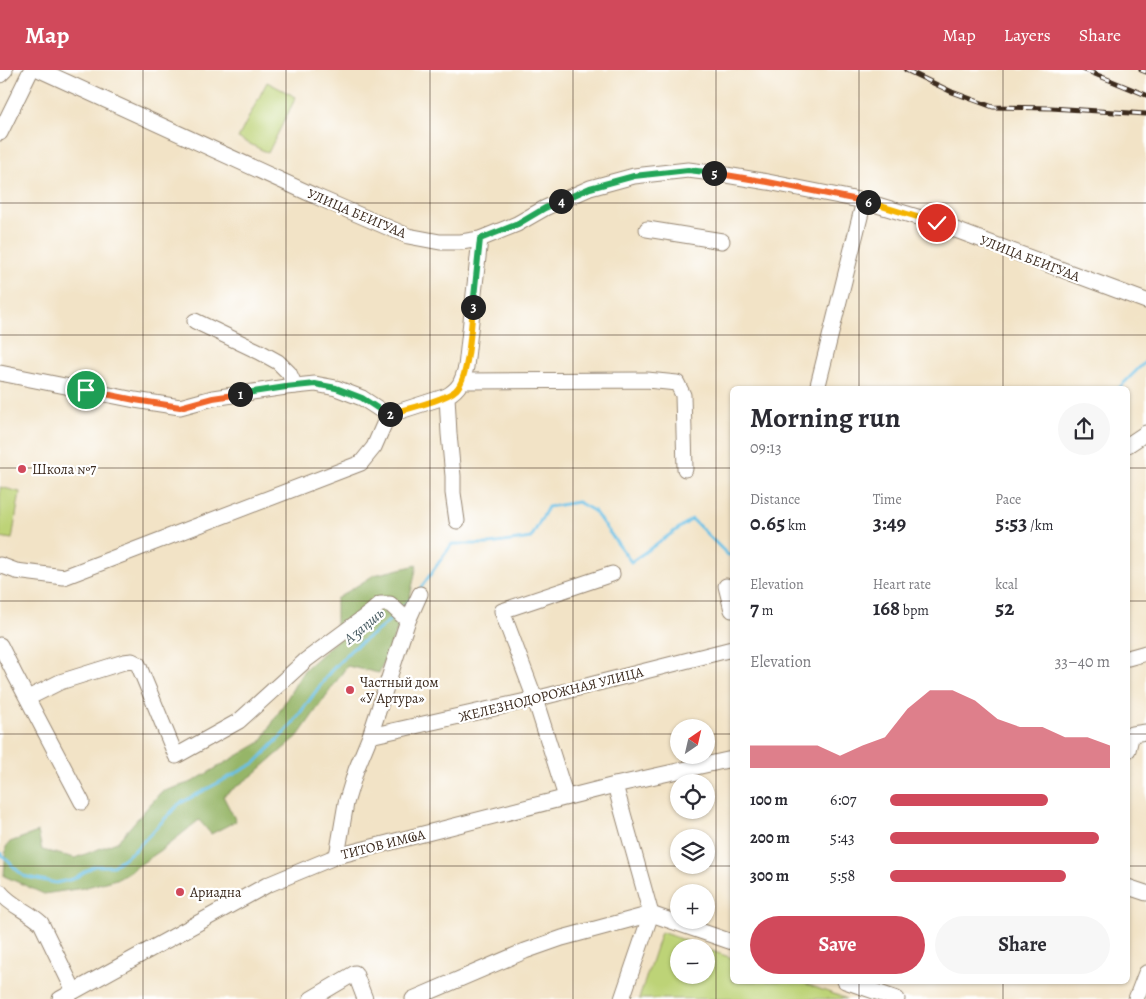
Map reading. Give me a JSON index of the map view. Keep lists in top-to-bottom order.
{
  "streets": {
    "street": ["УЛИЦА БЕИГУАА", "ЖЕЛЕЗНОДОРОЖНАЯ УЛИЦА", "ТИТОВ ИМҨА"]
  },
  "water": ["Аӡаԥшь"],
  "places": ["Школа №7", "Частный дом «У Артура»", "Ариадна"],
  "north": "top right",
  "page": {
    "header": "Map",
    "nav": ["Map", "Layers", "Share"],
    "pins": [
      "5",
      "4",
      "6",
      "3",
      "1",
      "2"
    ],
    "heading": ["Morning run", "09:13"],
    "stats": [
      ["Distance", "0.65 km"],
      ["Time", "3:49"],
      ["Pace", "5:53 /km"],
      ["Elevation", "7 m"],
      ["Heart rate", "168 bpm"],
      ["kcal", "52"]
    ],
    "chart": ["Elevation", "33–40 m"],
    "map_buttons": ["+", "−"],
    "list": [
      {
        "name": "100 m",
        "note": "6:07"
      },
      {
        "name": "200 m",
        "note": "5:43"
      },
      {
        "name": "300 m",
        "note": "5:58"
      }
    ],
    "buttons": ["Save", "Share"]
  }
}
